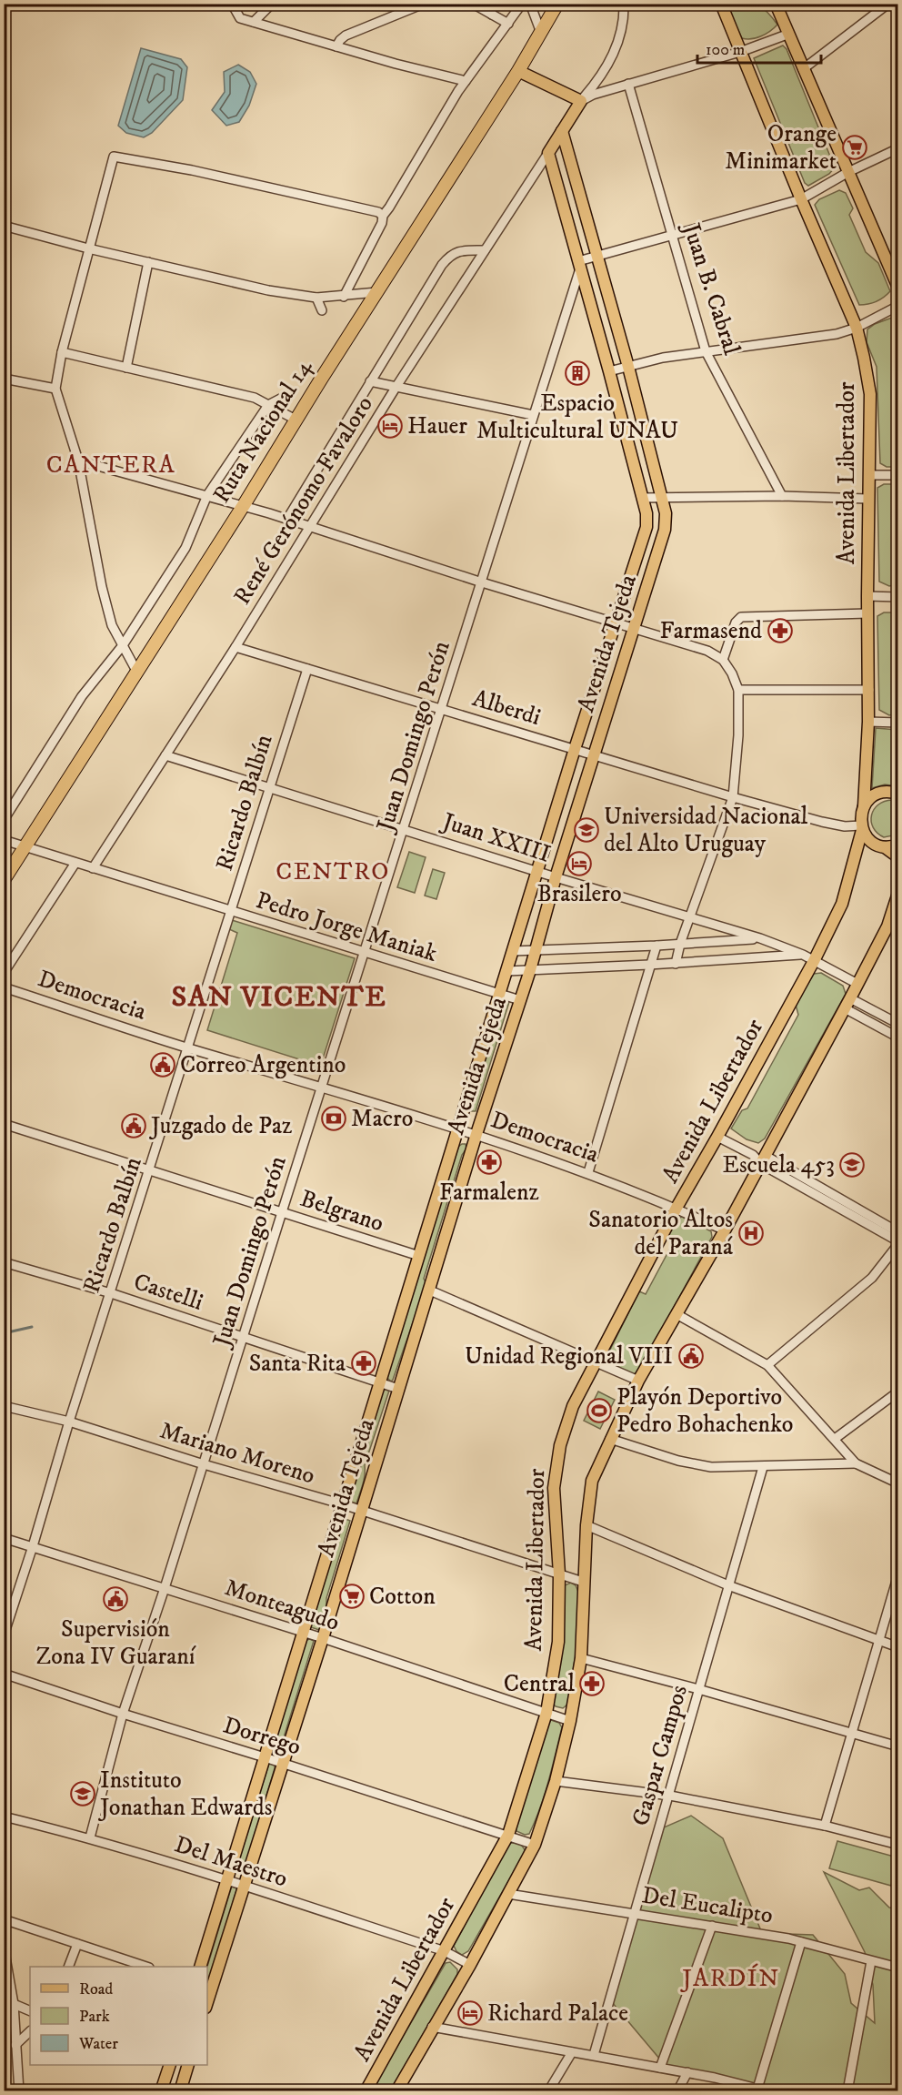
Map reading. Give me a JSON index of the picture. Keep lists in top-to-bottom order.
{
  "streets": {
    "highway": ["Ruta Nacional 14"],
    "main road": ["Avenida Libertador", "Avenida Tejeda"],
    "street": [
      "Juan B. Cabral",
      "René Gerónomo Favaloro",
      "Alberdi",
      "Juan Domingo Perón",
      "Ricardo Balbín",
      "Juan XXIII",
      "Pedro Jorge Maniak",
      "Democracia",
      "Belgrano",
      "Castelli",
      "Mariano Moreno",
      "Monteagudo",
      "Dorrego",
      "Gaspar Campos",
      "Del Maestro",
      "Del Eucalipto"
    ]
  },
  "crossings": [
    ["Ruta Nacional 14", "Pedro Jorge Maniak"],
    ["Avenida Libertador", "Alberdi"],
    ["Avenida Libertador", "Juan XXIII"],
    ["Avenida Libertador", "Democracia"],
    ["Avenida Libertador", "Mariano Moreno"],
    ["Avenida Libertador", "Monteagudo"],
    ["Avenida Libertador", "Dorrego"],
    ["Avenida Libertador", "Del Maestro"],
    ["Avenida Libertador", "Del Eucalipto"],
    ["René Gerónomo Favaloro", "Avenida Tejeda"],
    ["René Gerónomo Favaloro", "Alberdi"],
    ["René Gerónomo Favaloro", "Juan XXIII"],
    ["René Gerónomo Favaloro", "Pedro Jorge Maniak"],
    ["Avenida Tejeda", "Alberdi"],
    ["Avenida Tejeda", "Juan Domingo Perón"],
    ["Avenida Tejeda", "Juan XXIII"],
    ["Avenida Tejeda", "Pedro Jorge Maniak"],
    ["Avenida Tejeda", "Democracia"],
    ["Avenida Tejeda", "Belgrano"],
    ["Avenida Tejeda", "Castelli"],
    ["Avenida Tejeda", "Mariano Moreno"],
    ["Avenida Tejeda", "Monteagudo"],
    ["Avenida Tejeda", "Dorrego"],
    ["Avenida Tejeda", "Del Maestro"],
    ["Alberdi", "Juan Domingo Perón"],
    ["Alberdi", "Ricardo Balbín"],
    ["Juan Domingo Perón", "Juan XXIII"],
    ["Juan Domingo Perón", "Pedro Jorge Maniak"],
    ["Juan Domingo Perón", "Democracia"],
    ["Juan Domingo Perón", "Belgrano"],
    ["Juan Domingo Perón", "Castelli"],
    ["Juan Domingo Perón", "Mariano Moreno"],
    ["Juan Domingo Perón", "Monteagudo"],
    ["Juan Domingo Perón", "Dorrego"],
    ["Juan Domingo Perón", "Del Maestro"],
    ["Ricardo Balbín", "Juan XXIII"],
    ["Ricardo Balbín", "Pedro Jorge Maniak"],
    ["Ricardo Balbín", "Democracia"],
    ["Ricardo Balbín", "Belgrano"],
    ["Ricardo Balbín", "Castelli"],
    ["Ricardo Balbín", "Mariano Moreno"],
    ["Ricardo Balbín", "Monteagudo"],
    ["Gaspar Campos", "Del Eucalipto"]
  ],
  "districts": [
    "CANTERA",
    "CENTRO",
    "SAN VICENTE",
    "JARDÍN"
  ],
  "places": {
    "supermarket": ["Orange Minimarket", "Cotton"],
    "building": ["Espacio Multicultural UNAU"],
    "hotel": ["Hauer", "Brasilero", "Richard Palace"],
    "pharmacy": [
      "Farmasend",
      "Farmalenz",
      "Santa Rita",
      "Central"
    ],
    "school or university": ["Universidad Nacional del Alto Uruguay", "Escuela 453", "Instituto Jonathan Edwards"],
    "public building": [
      "Correo Argentino",
      "Juzgado de Paz",
      "Unidad Regional VIII",
      "Supervisión Zona IV Guaraní"
    ],
    "bank": ["Macro"],
    "hospital": ["Sanatorio Altos del Paraná"],
    "sports": ["Playón Deportivo Pedro Bohachenko"]
  },
  "legend": ["Road", "Park", "Water"],
  "scale_bar": "100 m"
}
